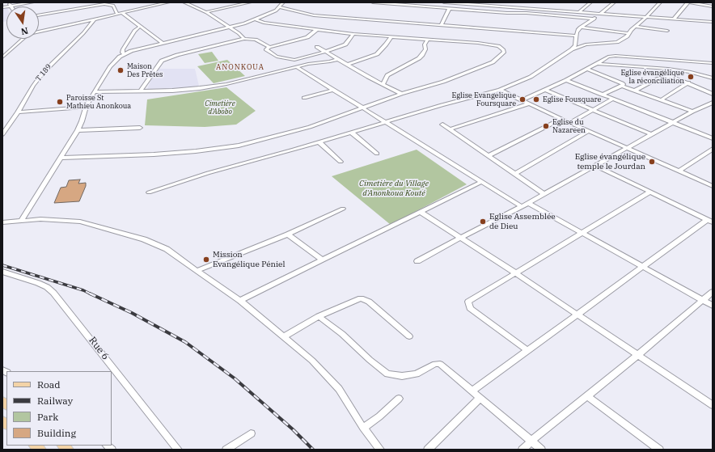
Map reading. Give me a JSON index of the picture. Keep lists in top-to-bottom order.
{
  "streets": {
    "street": ["T 189", "Rue 6"]
  },
  "districts": ["ANONKOUA"],
  "parks": ["Cimetière d'Abobo", "Cimetière du Village d'Anonkoua Kouté"],
  "places": [
    "Maison Des Prêtes",
    "Eglise évangélique la réconciliation",
    "Eglise Evangelique Foursquare",
    "Eglise Fousquare",
    "Paroisse St Mathieu Anonkoua",
    "Eglise du Nazareen",
    "Eglise évangélique temple le Jourdan",
    "Eglise Assemblée de Dieu",
    "Mission Evangélique Péniel"
  ],
  "legend": [
    "Road",
    "Railway",
    "Park",
    "Building"
  ],
  "north": "bottom"
}
